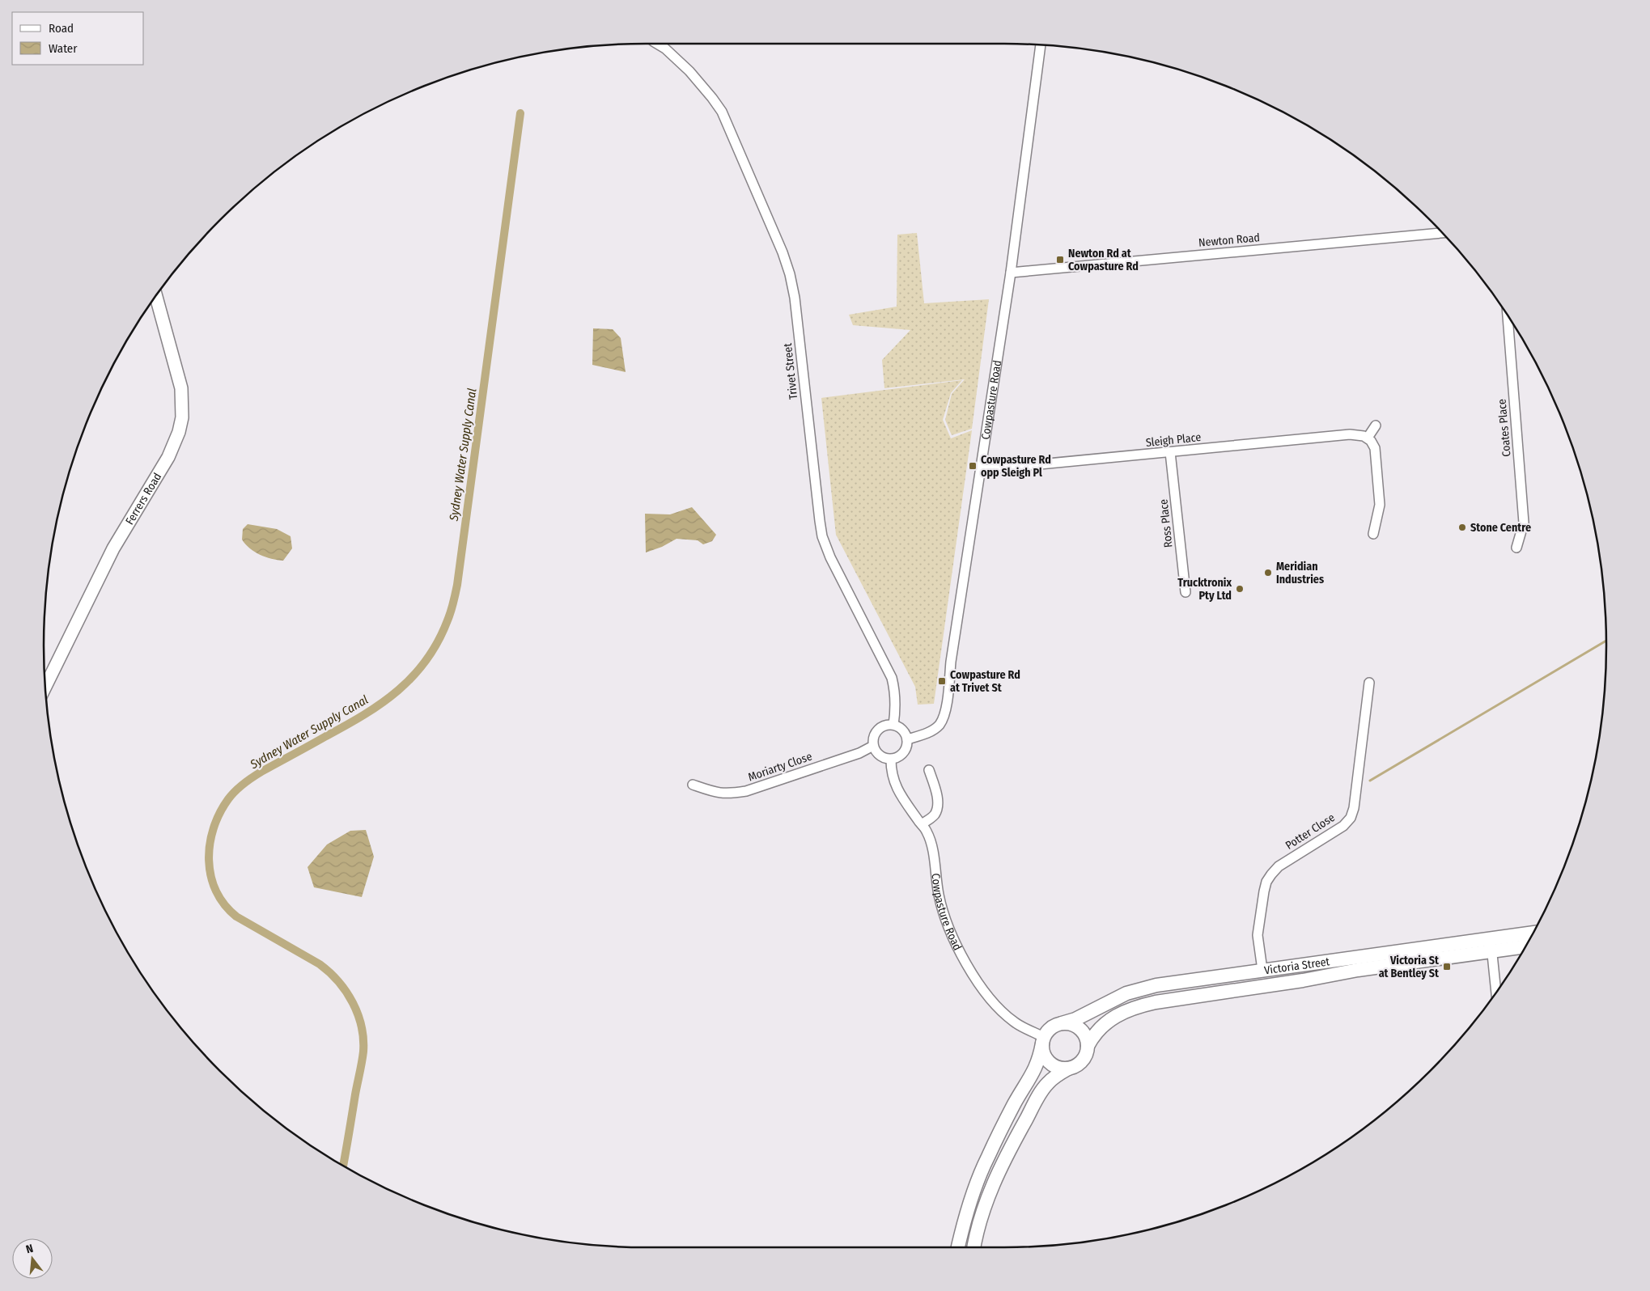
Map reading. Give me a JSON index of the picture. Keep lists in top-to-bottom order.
{
  "streets": {
    "main road": ["Victoria Street"],
    "street": [
      "Newton Road",
      "Trivet Street",
      "Cowpasture Road",
      "Coates Place",
      "Sleigh Place",
      "Ferrers Road",
      "Ross Place",
      "Moriarty Close",
      "Potter Close"
    ]
  },
  "crossings": [
    ["Newton Road", "Cowpasture Road"],
    ["Trivet Street", "Cowpasture Road"],
    ["Trivet Street", "Moriarty Close"],
    ["Cowpasture Road", "Sleigh Place"],
    ["Cowpasture Road", "Moriarty Close"],
    ["Cowpasture Road", "Victoria Street"],
    ["Sleigh Place", "Ross Place"],
    ["Potter Close", "Victoria Street"]
  ],
  "water": ["Sydney Water Supply Canal"],
  "places": {
    "transit": [
      "Newton Rd at Cowpasture Rd",
      "Cowpasture Rd opp Sleigh Pl",
      "Cowpasture Rd at Trivet St",
      "Victoria St at Bentley St"
    ],
    "other": ["Stone Centre", "Meridian Industries", "Trucktronix Pty Ltd"]
  },
  "legend": ["Road", "Water"],
  "north": "top"
}
